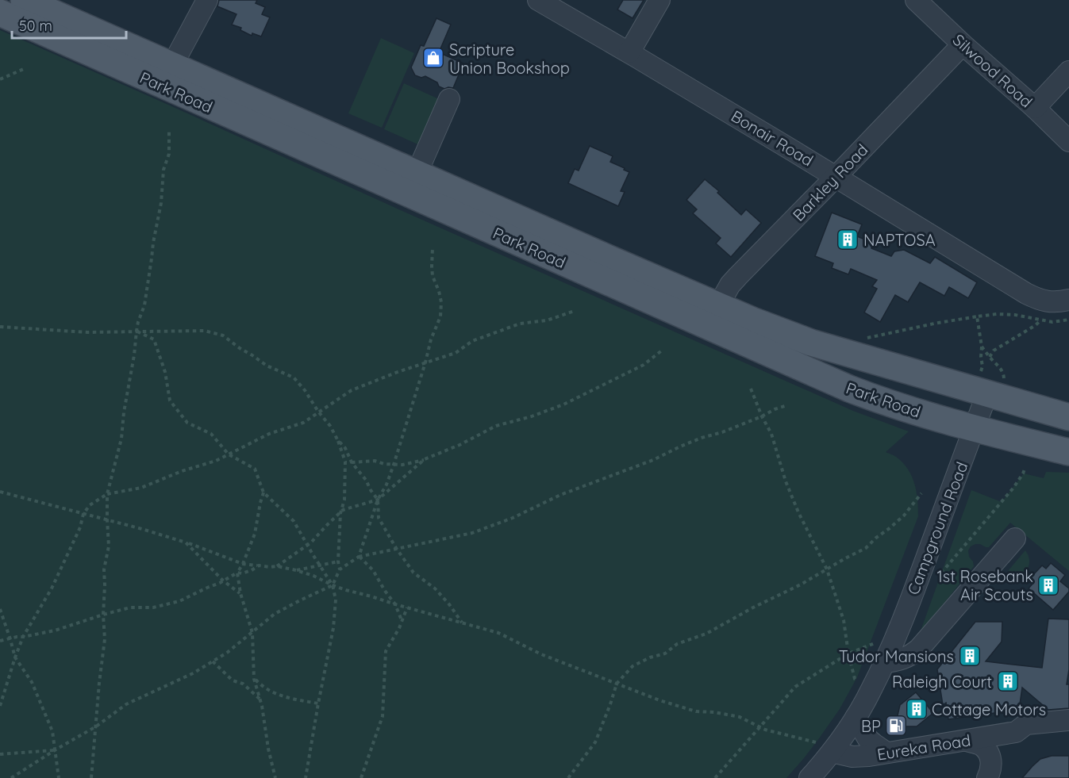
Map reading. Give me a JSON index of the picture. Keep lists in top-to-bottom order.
{
  "streets": {
    "main road": ["Park Road"],
    "street": [
      "Silwood Road",
      "Bonair Road",
      "Barkley Road",
      "Campground Road",
      "Eureka Road"
    ]
  },
  "crossings": [
    ["Silwood Road", "Barkley Road"],
    ["Park Road", "Barkley Road"],
    ["Park Road", "Campground Road"],
    ["Bonair Road", "Barkley Road"],
    ["Campground Road", "Eureka Road"]
  ],
  "places": {
    "shop": ["Scripture Union Bookshop"],
    "building": [
      "NAPTOSA",
      "1st Rosebank Air Scouts",
      "Tudor Mansions",
      "Raleigh Court",
      "Cottage Motors"
    ],
    "fuel station": ["BP"]
  },
  "scale_bar": "50 m"
}
